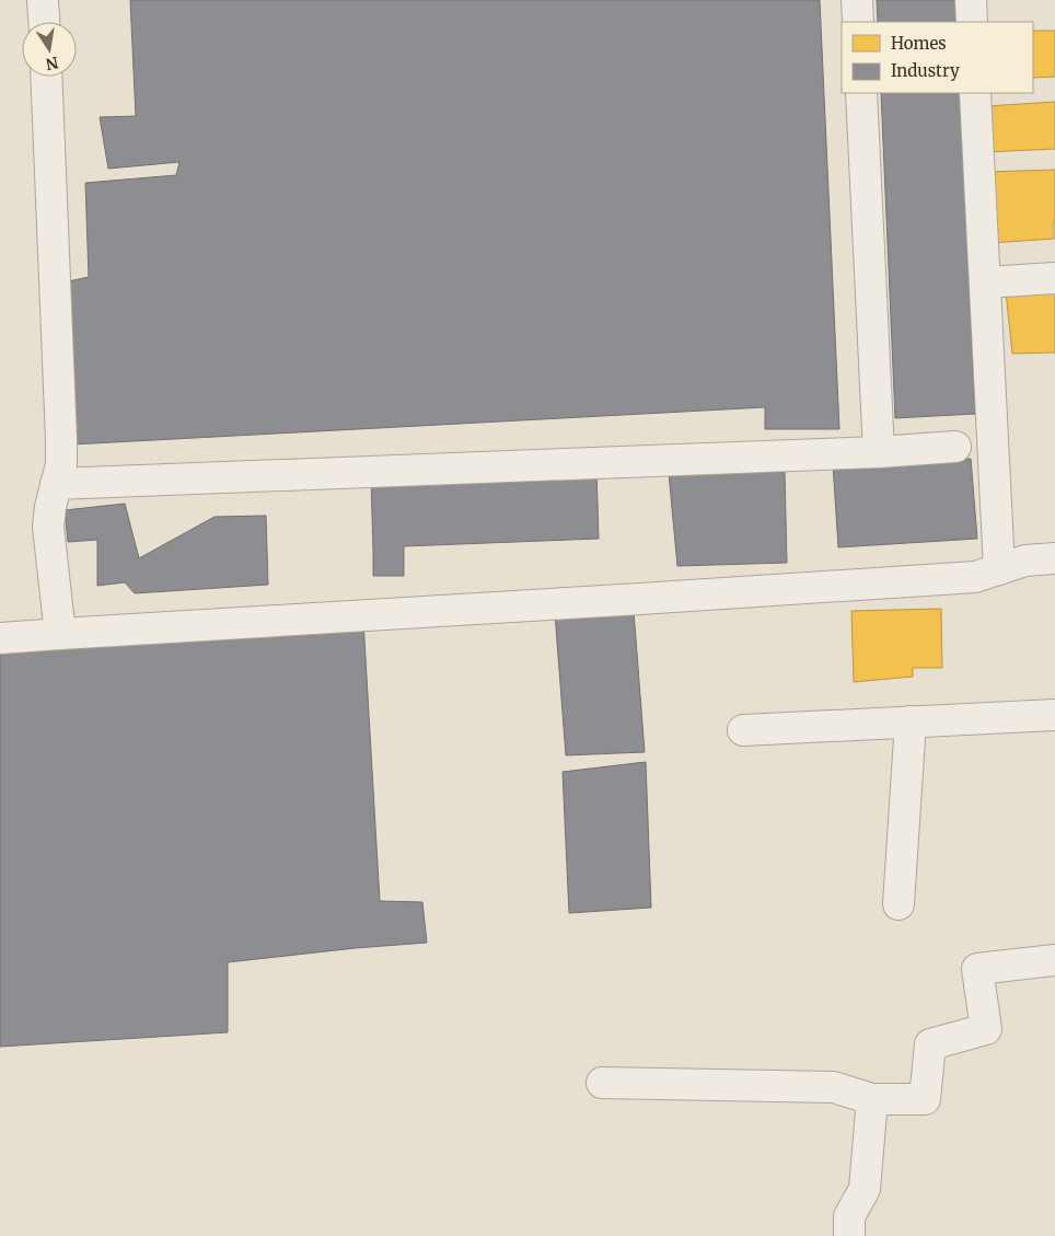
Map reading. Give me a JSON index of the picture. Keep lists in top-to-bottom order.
{
  "legend": ["Homes", "Industry"],
  "north": "bottom"
}
